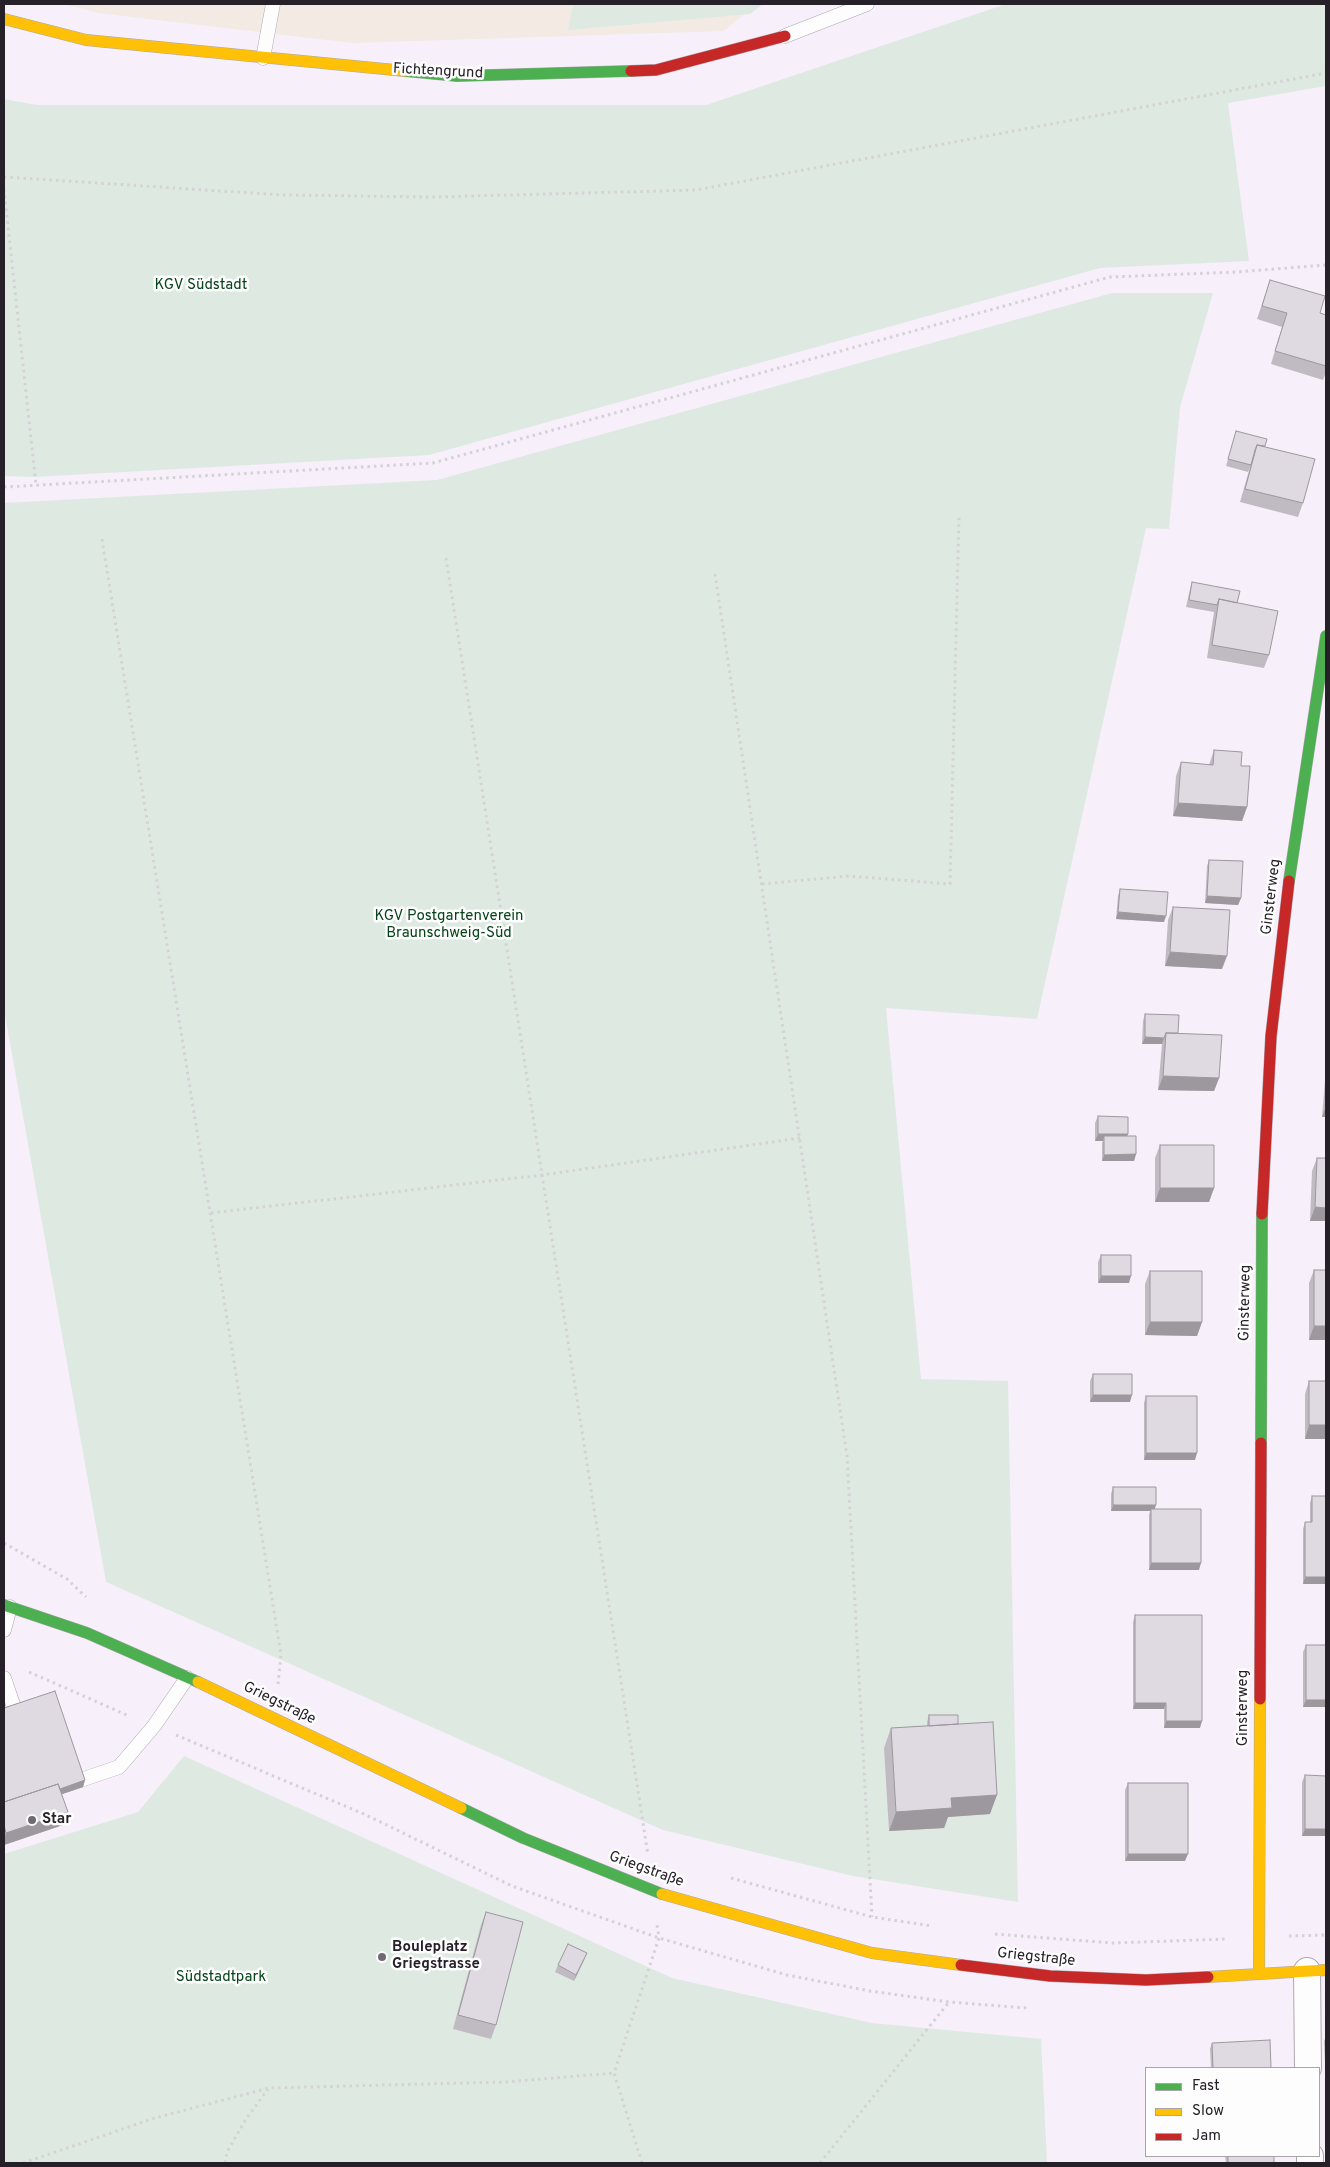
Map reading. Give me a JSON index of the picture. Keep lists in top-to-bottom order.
{
  "streets": {
    "street": ["Fichtengrund", "Ginsterweg", "Griegstraße"]
  },
  "crossings": [
    ["Ginsterweg", "Griegstraße"]
  ],
  "parks": ["KGV Südstadt", "KGV Postgartenverein Braunschweig-Süd", "Südstadtpark"],
  "places": ["Star", "Bouleplatz Griegstrasse"],
  "legend": ["Fast", "Slow", "Jam"]
}
